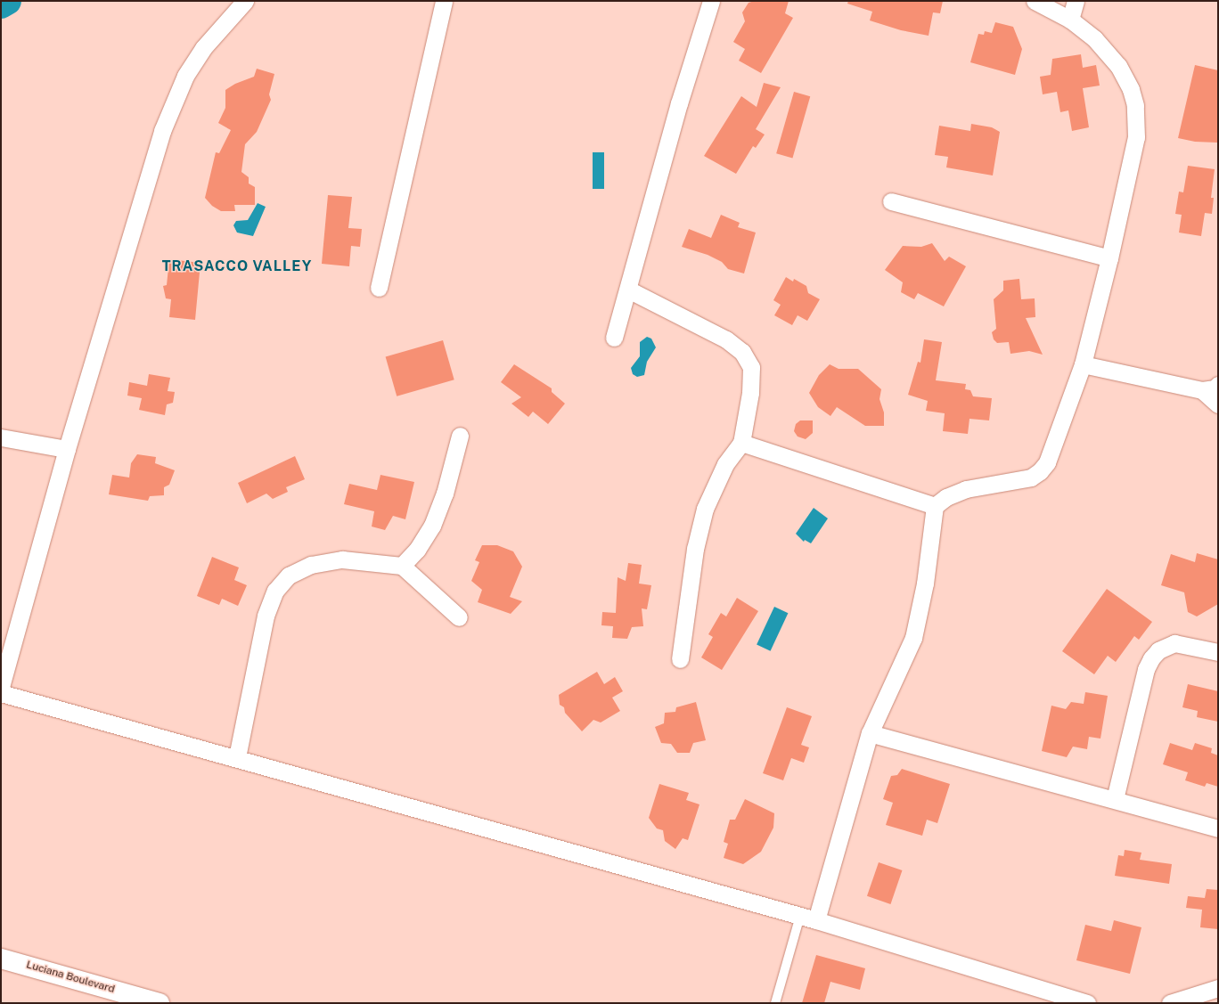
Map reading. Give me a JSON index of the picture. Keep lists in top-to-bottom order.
{
  "streets": {
    "street": ["Luciana Boulevard"]
  },
  "districts": ["TRASACCO VALLEY"]
}
